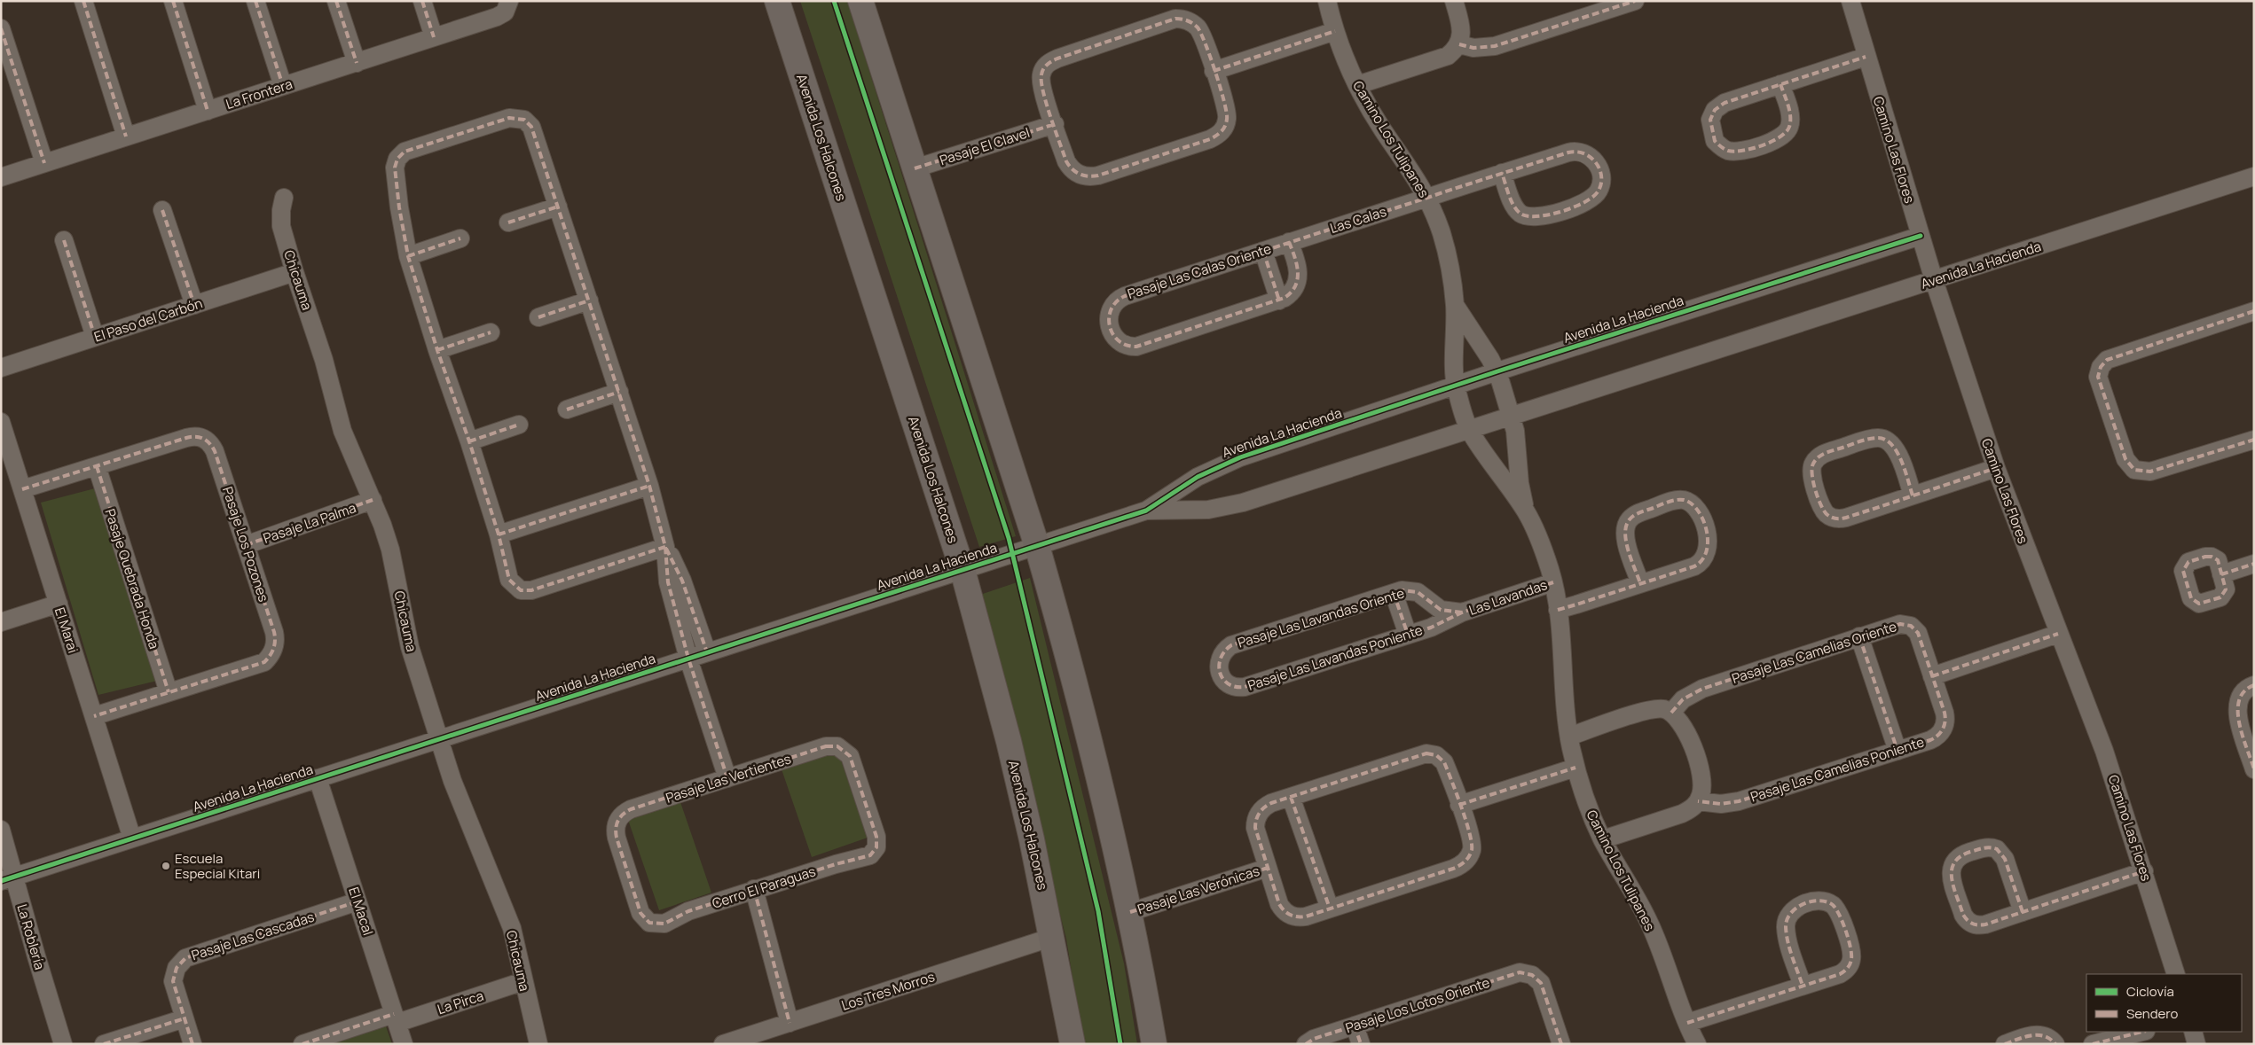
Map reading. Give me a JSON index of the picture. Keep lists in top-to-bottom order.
{
  "streets": {
    "street": [
      "La Frontera",
      "Avenida Los Halcones",
      "Camino Los Tulipanes",
      "Pasaje El Clavel",
      "Camino Las Flores",
      "Las Calas",
      "Avenida La Hacienda",
      "Pasaje Las Calas Oriente",
      "Chicauma",
      "El Paso del Carbón",
      "Pasaje La Palma",
      "Pasaje Los Pozones",
      "Pasaje Quebrada Honda",
      "Las Lavandas",
      "Pasaje Las Lavandas Oriente",
      "El Marai",
      "Pasaje Las Camelias Oriente",
      "Pasaje Las Lavandas Poniente",
      "Pasaje Las Camelias Poniente",
      "Pasaje Las Vertientes",
      "Cerro El Paraguas",
      "Pasaje Las Verónicas",
      "El Macal",
      "Pasaje Las Cascadas",
      "La Roblería",
      "Los Tres Morros",
      "La Pirca",
      "Pasaje Los Lotos Oriente"
    ]
  },
  "crossings": [
    ["Avenida Los Halcones", "Avenida La Hacienda"],
    ["Avenida Los Halcones", "Los Tres Morros"],
    ["Camino Los Tulipanes", "Las Calas"],
    ["Camino Los Tulipanes", "Avenida La Hacienda"],
    ["Camino Los Tulipanes", "Las Lavandas"],
    ["Camino Los Tulipanes", "Pasaje Las Camelias Oriente"],
    ["Camino Los Tulipanes", "Pasaje Las Camelias Poniente"],
    ["Camino Las Flores", "Avenida La Hacienda"],
    ["Las Calas", "Pasaje Las Calas Oriente"],
    ["Avenida La Hacienda", "Chicauma"],
    ["Avenida La Hacienda", "El Marai"],
    ["Avenida La Hacienda", "El Macal"],
    ["Avenida La Hacienda", "La Roblería"],
    ["Chicauma", "El Paso del Carbón"],
    ["Chicauma", "Pasaje La Palma"],
    ["Chicauma", "La Pirca"],
    ["Pasaje La Palma", "Pasaje Los Pozones"],
    ["Pasaje Los Pozones", "Pasaje Quebrada Honda"],
    ["Pasaje Los Pozones", "El Marai"],
    ["Las Lavandas", "Pasaje Las Lavandas Oriente"],
    ["Las Lavandas", "Pasaje Las Lavandas Poniente"],
    ["Pasaje Las Lavandas Oriente", "Pasaje Las Lavandas Poniente"],
    ["Pasaje Las Camelias Oriente", "Pasaje Las Camelias Poniente"],
    ["Pasaje Las Vertientes", "Cerro El Paraguas"],
    ["El Macal", "Pasaje Las Cascadas"],
    ["El Macal", "La Pirca"]
  ],
  "places": ["Escuela Especial Kitari"],
  "legend": ["Ciclovía", "Sendero"]
}
